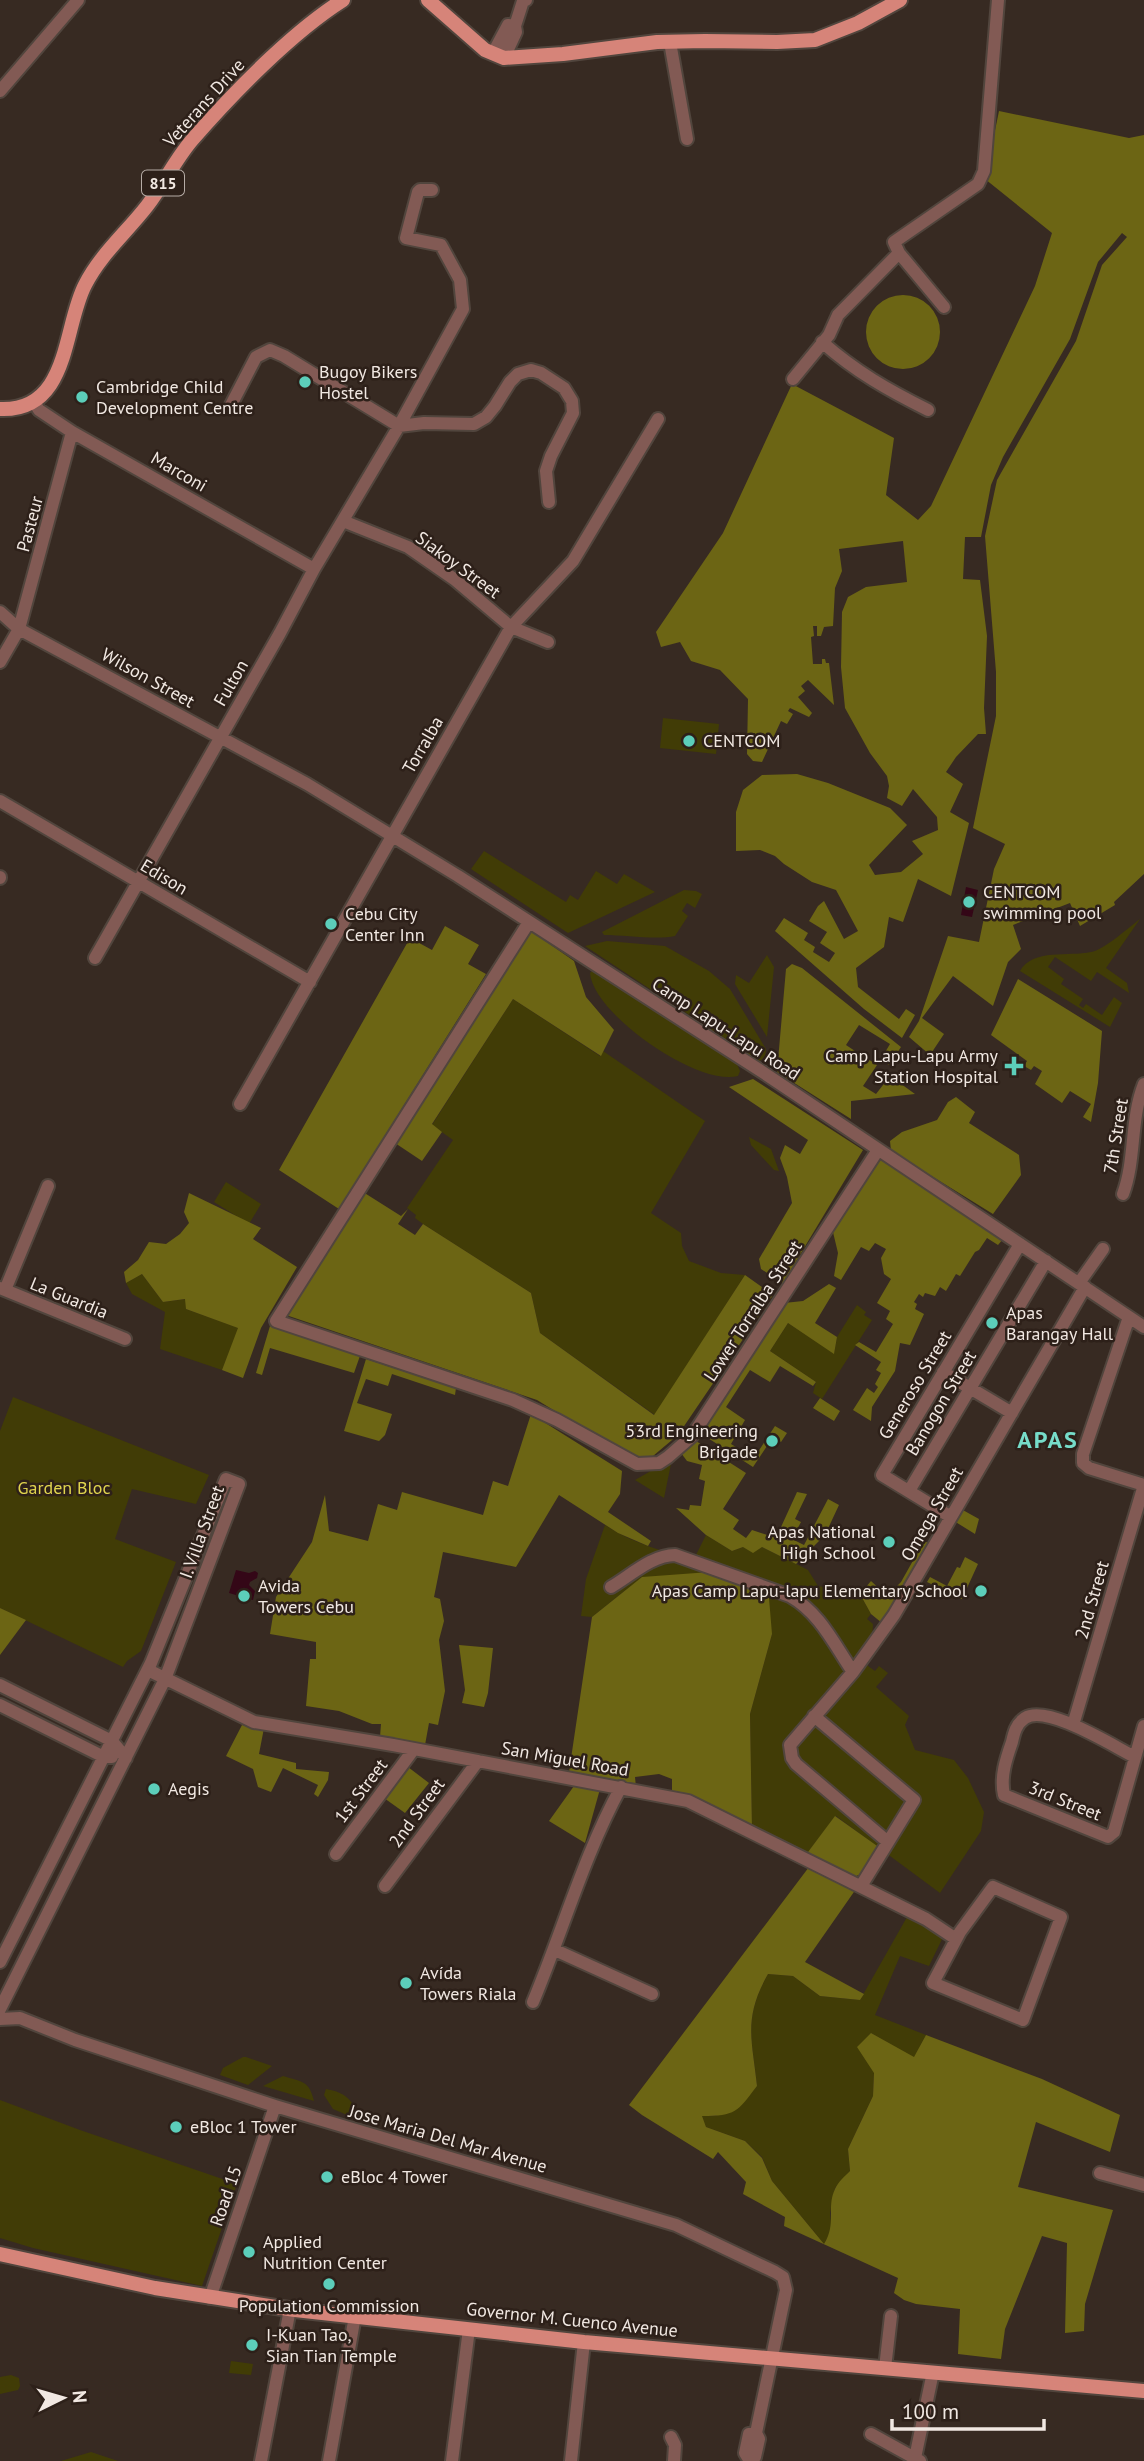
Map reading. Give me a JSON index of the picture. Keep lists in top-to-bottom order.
{
  "streets": {
    "main road": ["Veterans Drive", "815", "Governor M. Cuenco Avenue"],
    "street": [
      "Marconi",
      "Pasteur",
      "Siakoy Street",
      "Wilson Street",
      "Fulton",
      "Torralba",
      "Edison",
      "Camp Lapu-Lapu Road",
      "7th Street",
      "La Guardia",
      "Lower Torralba Street",
      "Generoso Street",
      "Banogon Street",
      "Omega Street",
      "I. Villa Street",
      "2nd Street",
      "San Miguel Road",
      "1st Street",
      "3rd Street",
      "Jose Maria Del Mar Avenue",
      "Road 15"
    ]
  },
  "crossings": [
    ["Veterans Drive", "Marconi"],
    ["Marconi", "Pasteur"],
    ["Marconi", "Fulton"],
    ["Pasteur", "Wilson Street"],
    ["Siakoy Street", "Fulton"],
    ["Siakoy Street", "Torralba"],
    ["Wilson Street", "Fulton"],
    ["Wilson Street", "Torralba"],
    ["Wilson Street", "Camp Lapu-Lapu Road"],
    ["Fulton", "Edison"],
    ["Torralba", "Edison"],
    ["Torralba", "Camp Lapu-Lapu Road"],
    ["Camp Lapu-Lapu Road", "Lower Torralba Street"],
    ["Camp Lapu-Lapu Road", "Generoso Street"],
    ["Camp Lapu-Lapu Road", "Banogon Street"],
    ["Camp Lapu-Lapu Road", "Omega Street"],
    ["Generoso Street", "Banogon Street"],
    ["Generoso Street", "Omega Street"],
    ["I. Villa Street", "San Miguel Road"],
    ["2nd Street", "San Miguel Road"],
    ["2nd Street", "3rd Street"],
    ["San Miguel Road", "1st Street"],
    ["Jose Maria Del Mar Avenue", "Road 15"],
    ["Jose Maria Del Mar Avenue", "Governor M. Cuenco Avenue"],
    ["Road 15", "Governor M. Cuenco Avenue"]
  ],
  "districts": ["APAS"],
  "parks": ["Garden Bloc"],
  "places": {
    "other": [
      "Bugoy Bikers Hostel",
      "Cambridge Child Development Centre",
      "CENTCOM",
      "CENTCOM swimming pool",
      "Cebu City Center Inn",
      "Apas Barangay Hall",
      "53rd Engineering Brigade",
      "Apas National High School",
      "Apas Camp Lapu-lapu Elementary School",
      "Avida Towers Cebu",
      "Aegis",
      "Avída Towers Riala",
      "eBloc 1 Tower",
      "eBloc 4 Tower",
      "Applied Nutrition Center",
      "Population Commission",
      "I-Kuan Tao, Sian Tian Temple"
    ],
    "health": ["Camp Lapu-Lapu Army Station Hospital"]
  },
  "scale_bar": "100 m",
  "north": "right"
}
